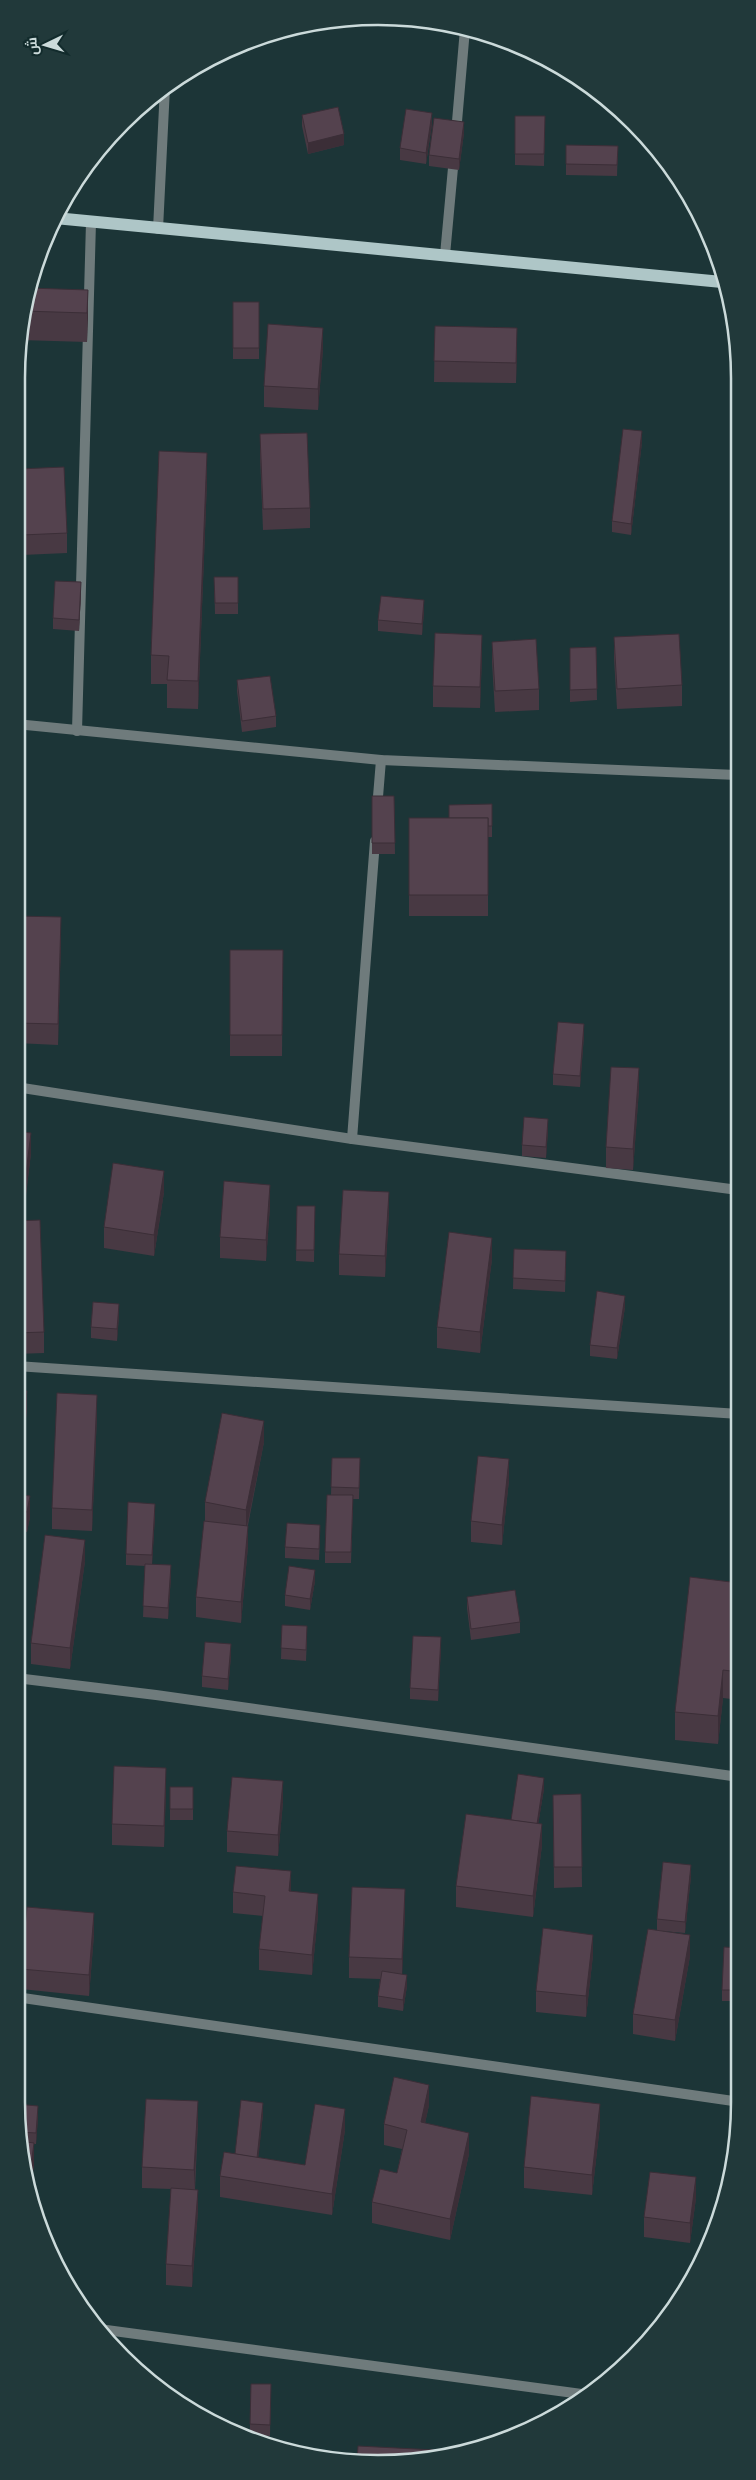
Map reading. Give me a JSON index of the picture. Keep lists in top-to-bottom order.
{
  "north": "left"
}
